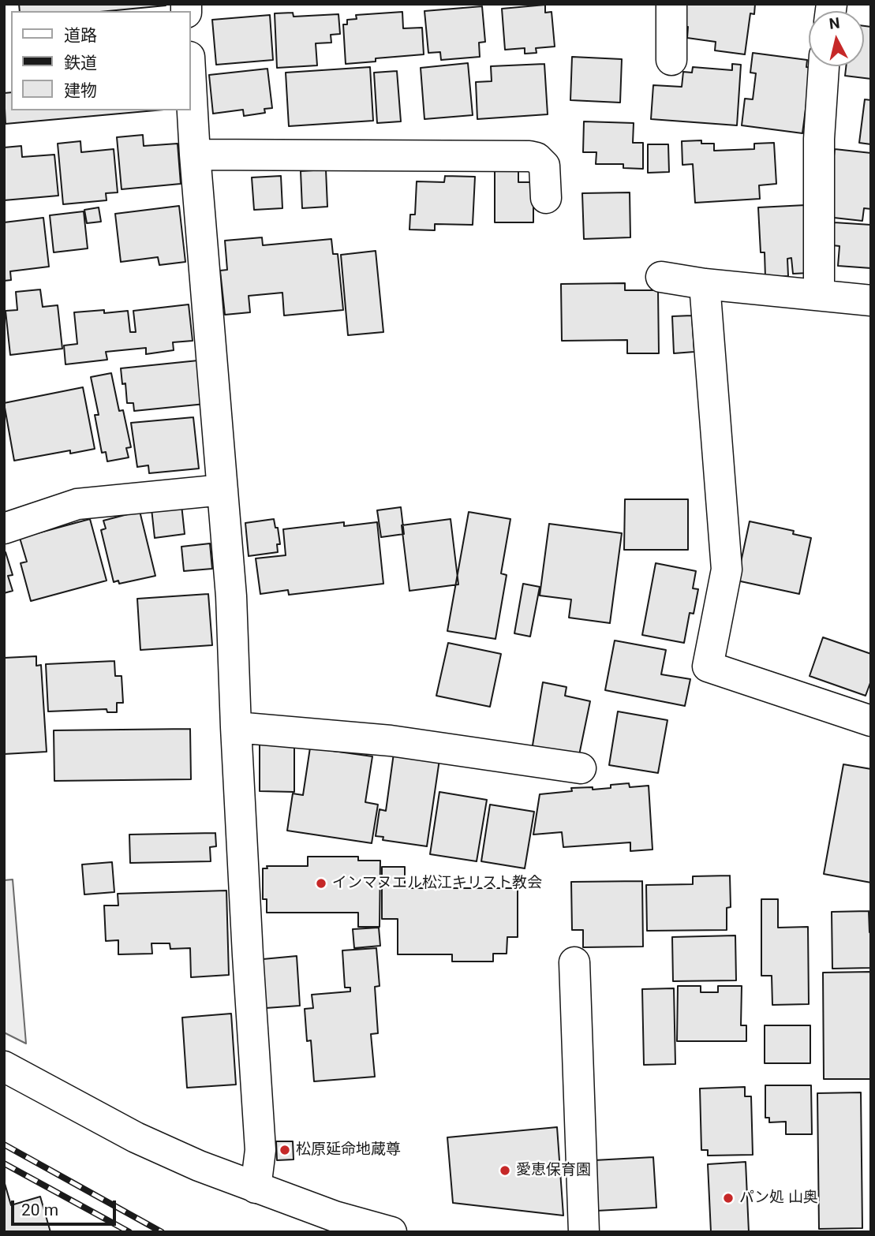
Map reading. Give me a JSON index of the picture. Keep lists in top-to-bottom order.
{
  "places": [
    "インマヌエル松江キリスト教会",
    "松原延命地蔵尊",
    "愛恵保育園",
    "パン処 山奥"
  ],
  "legend": ["道路", "鉄道", "建物"],
  "scale_bar": "20 m",
  "north": "top"
}
